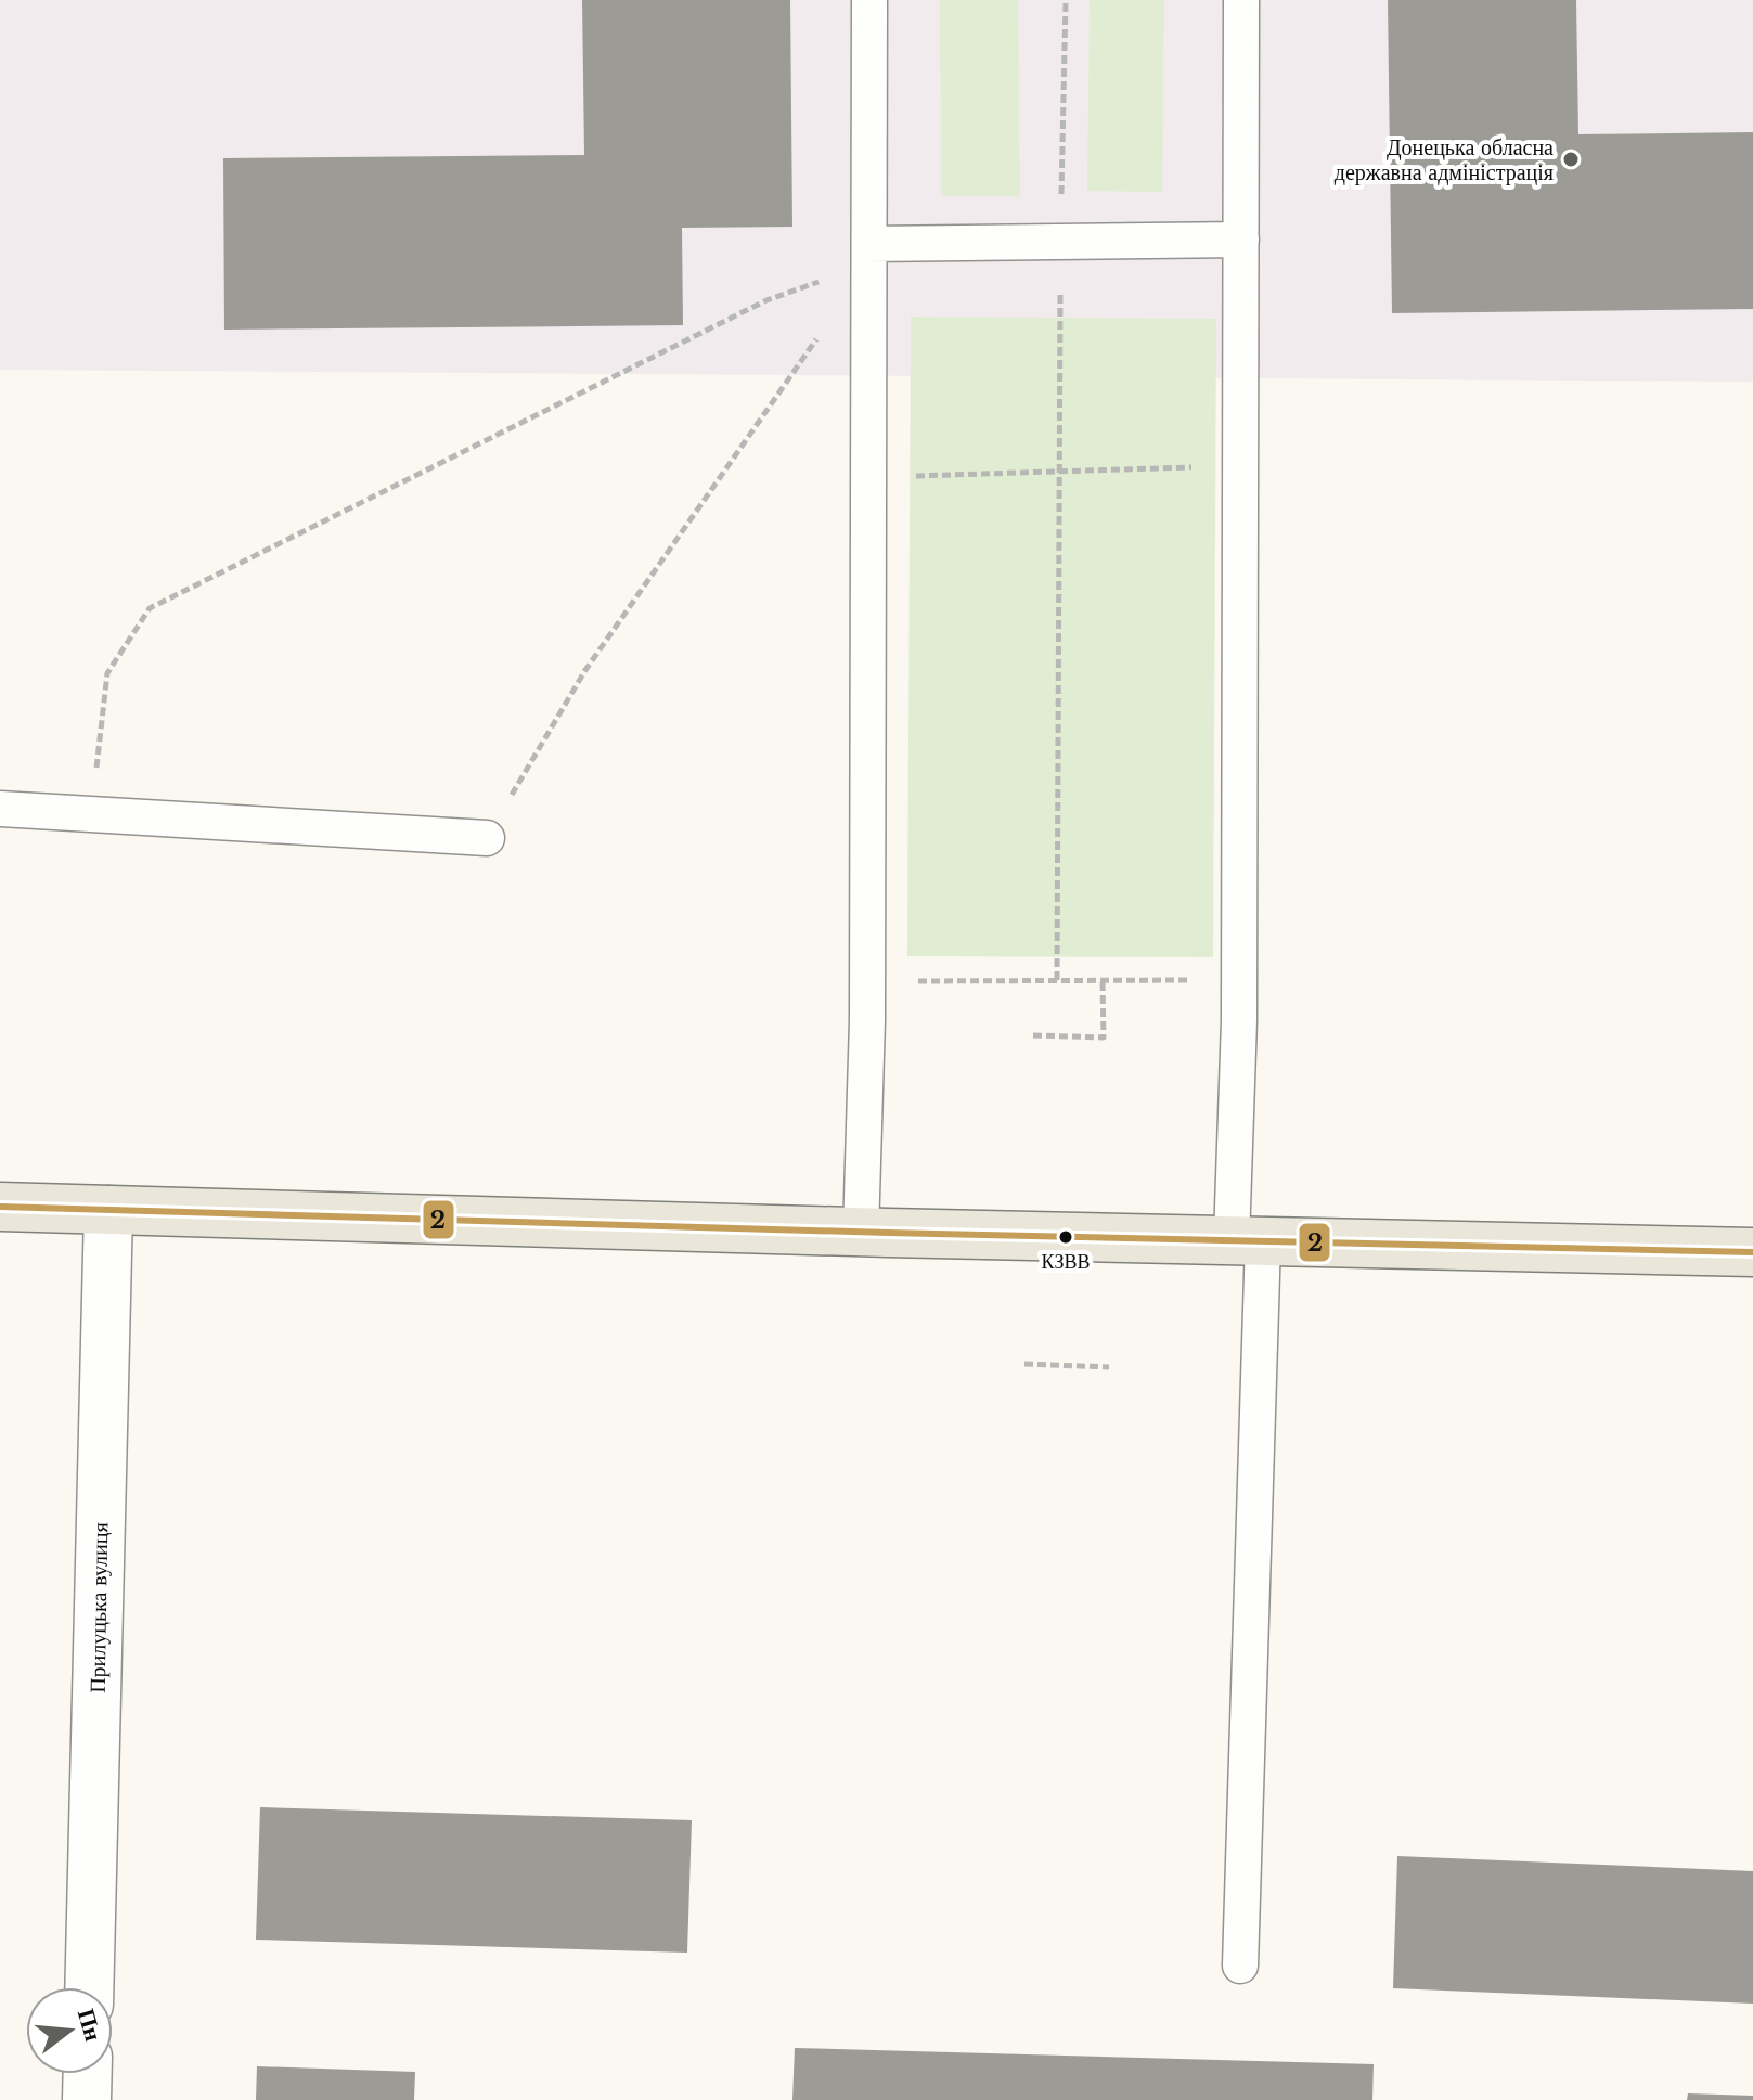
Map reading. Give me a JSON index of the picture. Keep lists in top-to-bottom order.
{
  "streets": {
    "street": ["Прилуцька вулиця"]
  },
  "places": ["Донецька обласна державна адміністрація", "КЗВВ"],
  "lines": ["transit line 2"],
  "north": "right"
}
